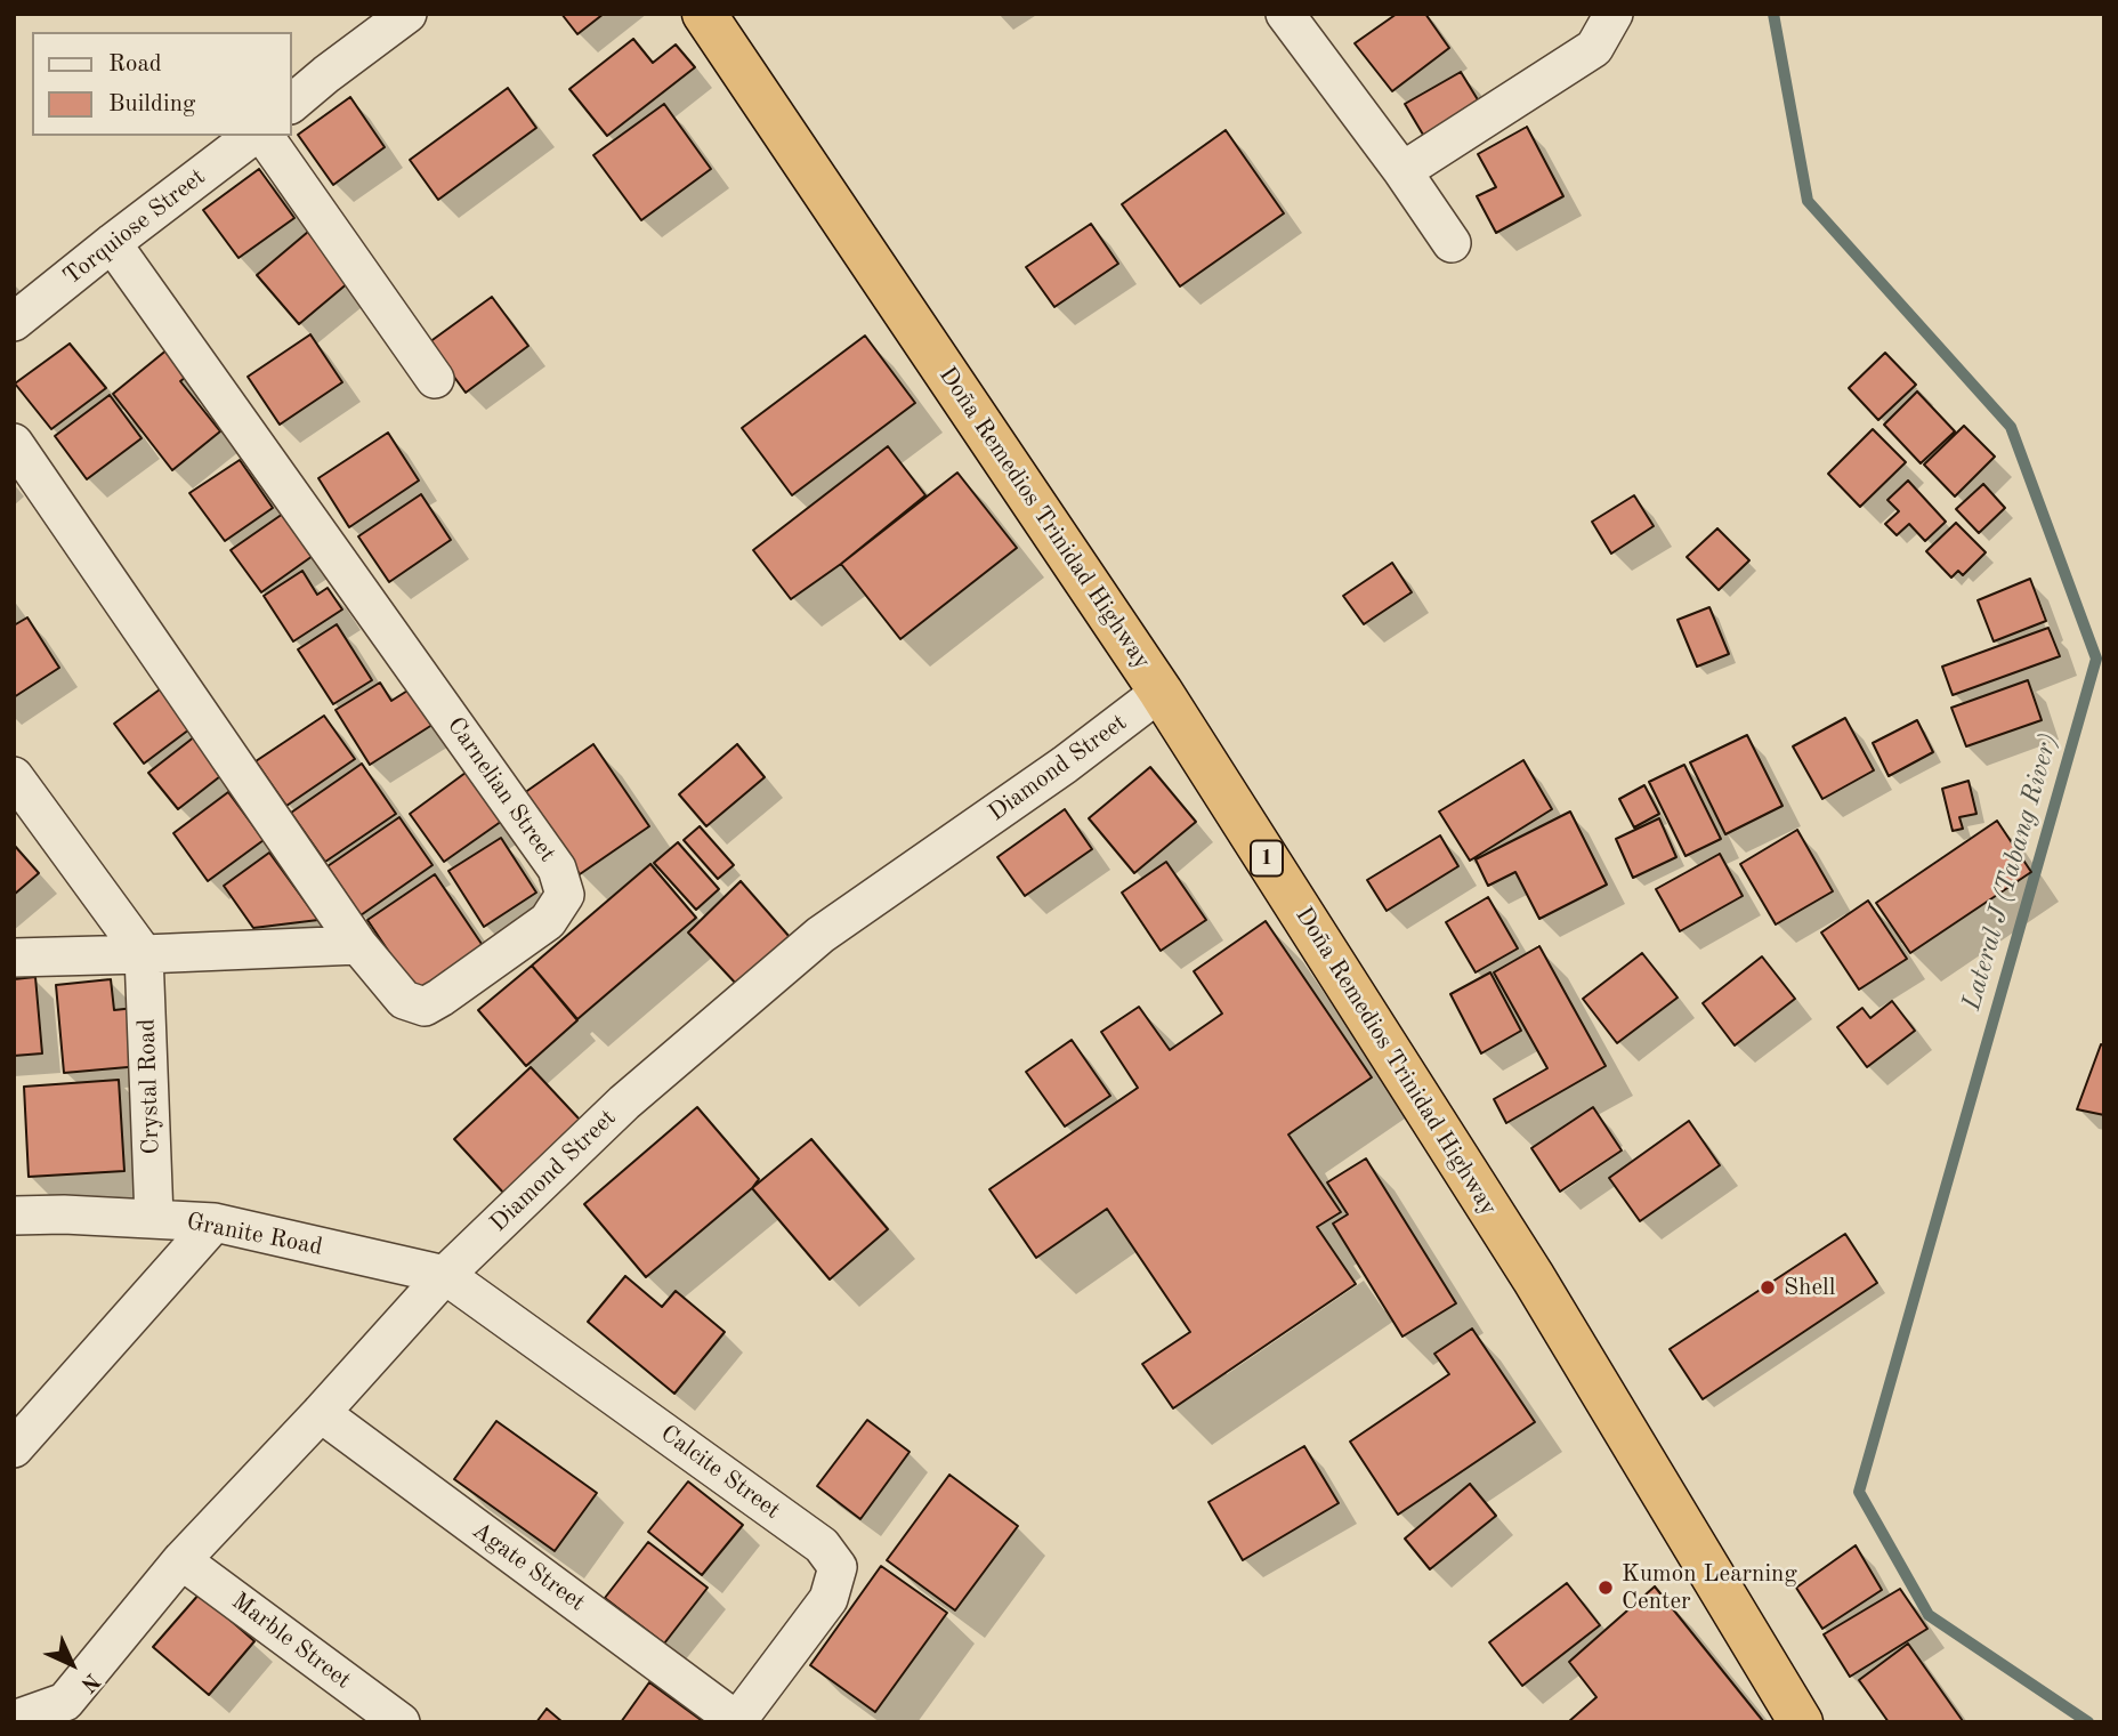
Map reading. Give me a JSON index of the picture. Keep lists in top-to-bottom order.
{
  "streets": {
    "highway": ["Doña Remedios Trinidad Highway", "1"],
    "street": [
      "Torquiose Street",
      "Diamond Street",
      "Carnelian Street",
      "Crystal Road",
      "Granite Road",
      "Calcite Street",
      "Agate Street",
      "Marble Street"
    ]
  },
  "crossings": [
    ["Torquiose Street", "Carnelian Street"],
    ["Doña Remedios Trinidad Highway", "Diamond Street"],
    ["Diamond Street", "Granite Road"],
    ["Diamond Street", "Calcite Street"],
    ["Diamond Street", "Agate Street"],
    ["Diamond Street", "Marble Street"],
    ["Crystal Road", "Granite Road"],
    ["Granite Road", "Calcite Street"],
    ["Calcite Street", "Agate Street"]
  ],
  "water": ["Lateral J (Tabang River)"],
  "places": ["Shell", "Kumon Learning Center"],
  "legend": ["Road", "Building"],
  "north": "bottom right"
}
